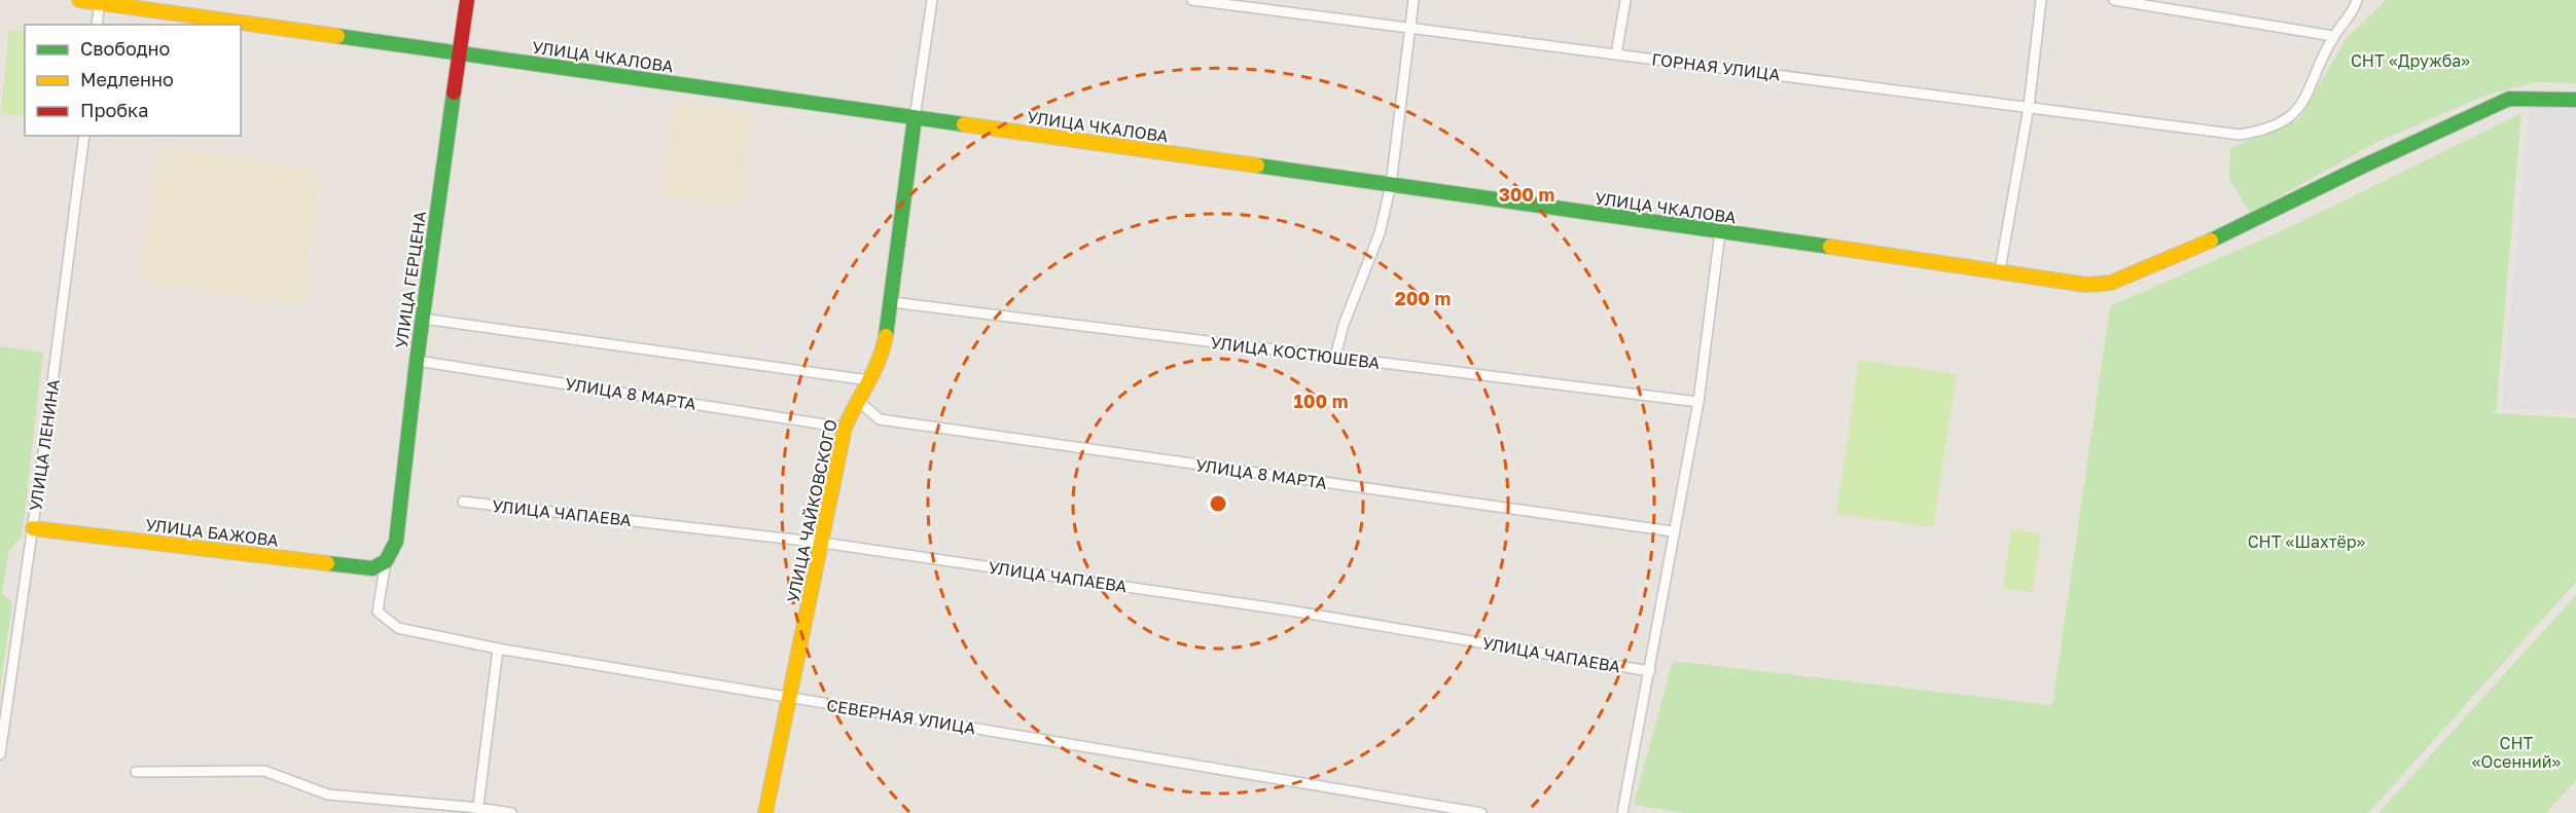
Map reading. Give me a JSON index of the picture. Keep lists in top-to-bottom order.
{
  "streets": {
    "main road": [
      "УЛИЦА ЧКАЛОВА",
      "УЛИЦА ГЕРЦЕНА",
      "УЛИЦА ЧАЙКОВСКОГО",
      "УЛИЦА БАЖОВА"
    ],
    "street": [
      "ГОРНАЯ УЛИЦА",
      "УЛИЦА КОСТЮШЕВА",
      "УЛИЦА 8 МАРТА",
      "УЛИЦА ЛЕНИНА",
      "УЛИЦА ЧАПАЕВА",
      "СЕВЕРНАЯ УЛИЦА"
    ]
  },
  "crossings": [
    ["УЛИЦА ЧКАЛОВА", "УЛИЦА ГЕРЦЕНА"],
    ["УЛИЦА ЧКАЛОВА", "УЛИЦА ЧАЙКОВСКОГО"],
    ["УЛИЦА ГЕРЦЕНА", "УЛИЦА 8 МАРТА"],
    ["УЛИЦА ГЕРЦЕНА", "УЛИЦА БАЖОВА"],
    ["УЛИЦА ГЕРЦЕНА", "СЕВЕРНАЯ УЛИЦА"],
    ["УЛИЦА КОСТЮШЕВА", "УЛИЦА ЧАЙКОВСКОГО"],
    ["УЛИЦА 8 МАРТА", "УЛИЦА ЧАЙКОВСКОГО"],
    ["УЛИЦА ЛЕНИНА", "УЛИЦА БАЖОВА"],
    ["УЛИЦА ЧАЙКОВСКОГО", "УЛИЦА ЧАПАЕВА"],
    ["УЛИЦА ЧАЙКОВСКОГО", "СЕВЕРНАЯ УЛИЦА"],
    ["УЛИЦА БАЖОВА", "СЕВЕРНАЯ УЛИЦА"]
  ],
  "parks": ["СНТ «Дружба»", "СНТ «Шахтёр»", "СНТ «Осенний»"],
  "legend": ["Свободно", "Медленно", "Пробка"],
  "rings": ["300 m", "200 m", "100 m"]
}
